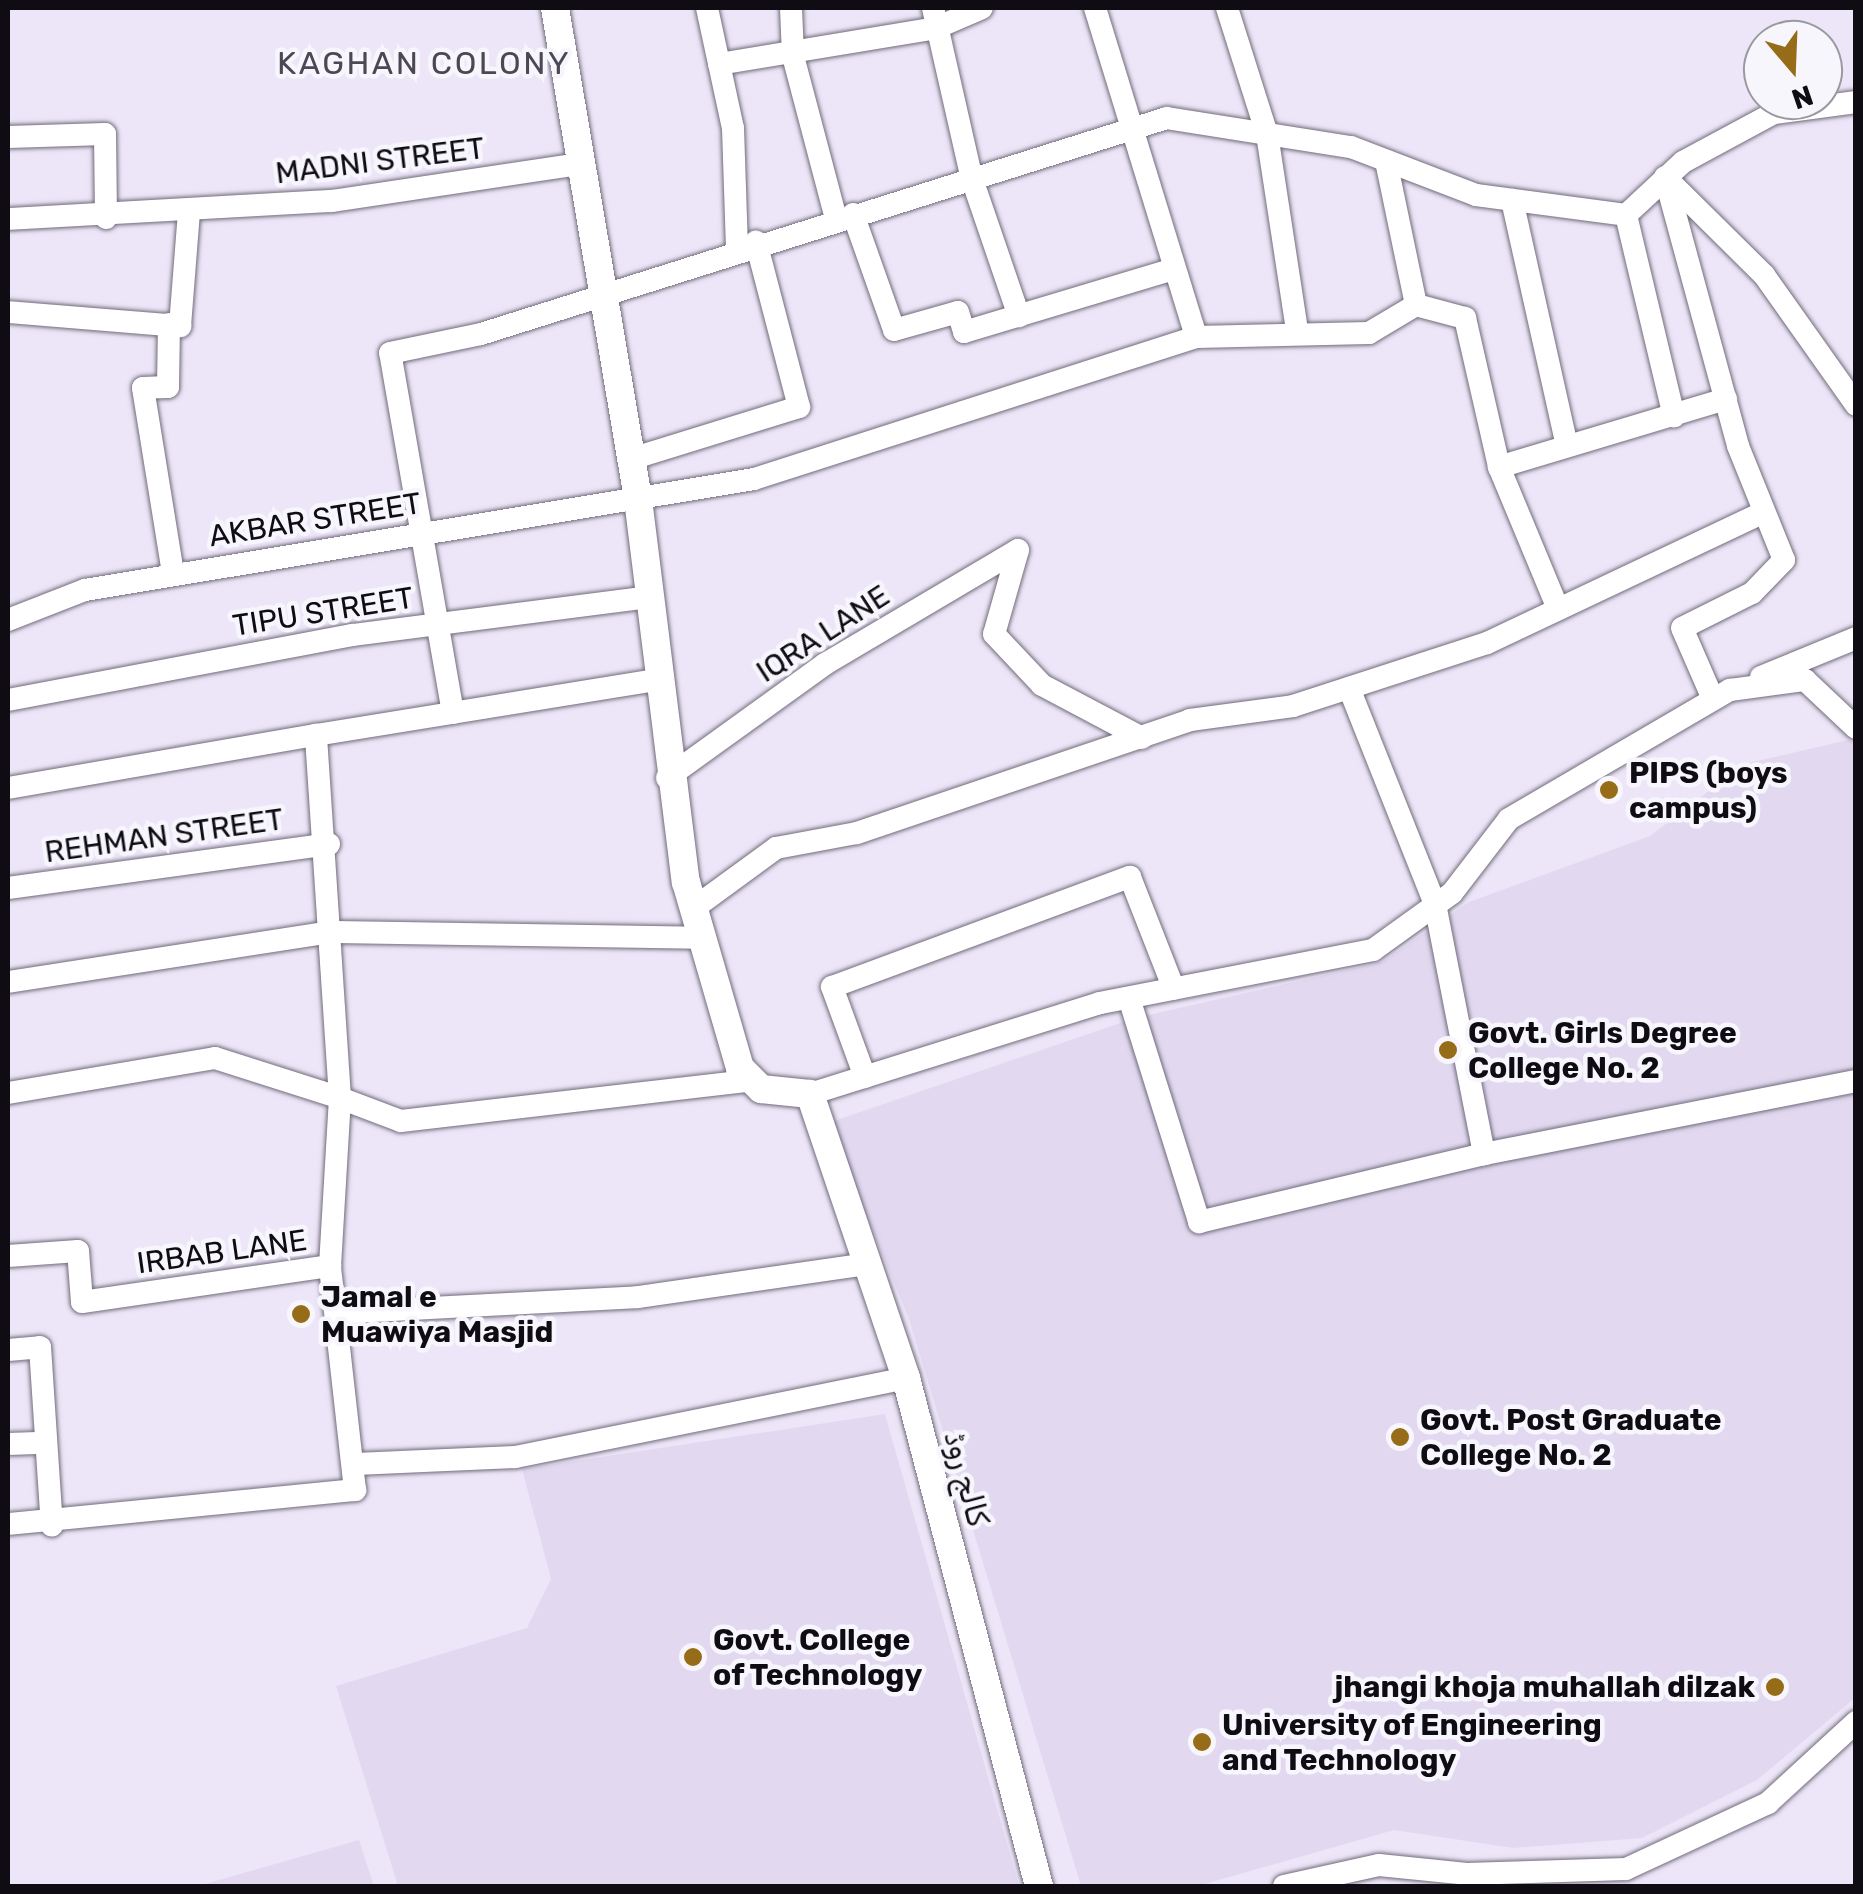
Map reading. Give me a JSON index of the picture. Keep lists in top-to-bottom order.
{
  "streets": {
    "street": [
      "MADNI STREET",
      "AKBAR STREET",
      "TIPU STREET",
      "IQRA LANE",
      "REHMAN STREET",
      "IRBAB LANE",
      "کالج روڈ"
    ]
  },
  "crossings": [
    ["REHMAN STREET", "IRBAB LANE"]
  ],
  "districts": ["KAGHAN COLONY"],
  "places": [
    "PIPS (boys campus)",
    "Govt. Girls Degree College No. 2",
    "Jamal e Muawiya Masjid",
    "Govt. Post Graduate College No. 2",
    "Govt. College of Technology",
    "jhangi khoja muhallah dilzak",
    "University of Engineering and Technology"
  ],
  "north": "bottom"
}
